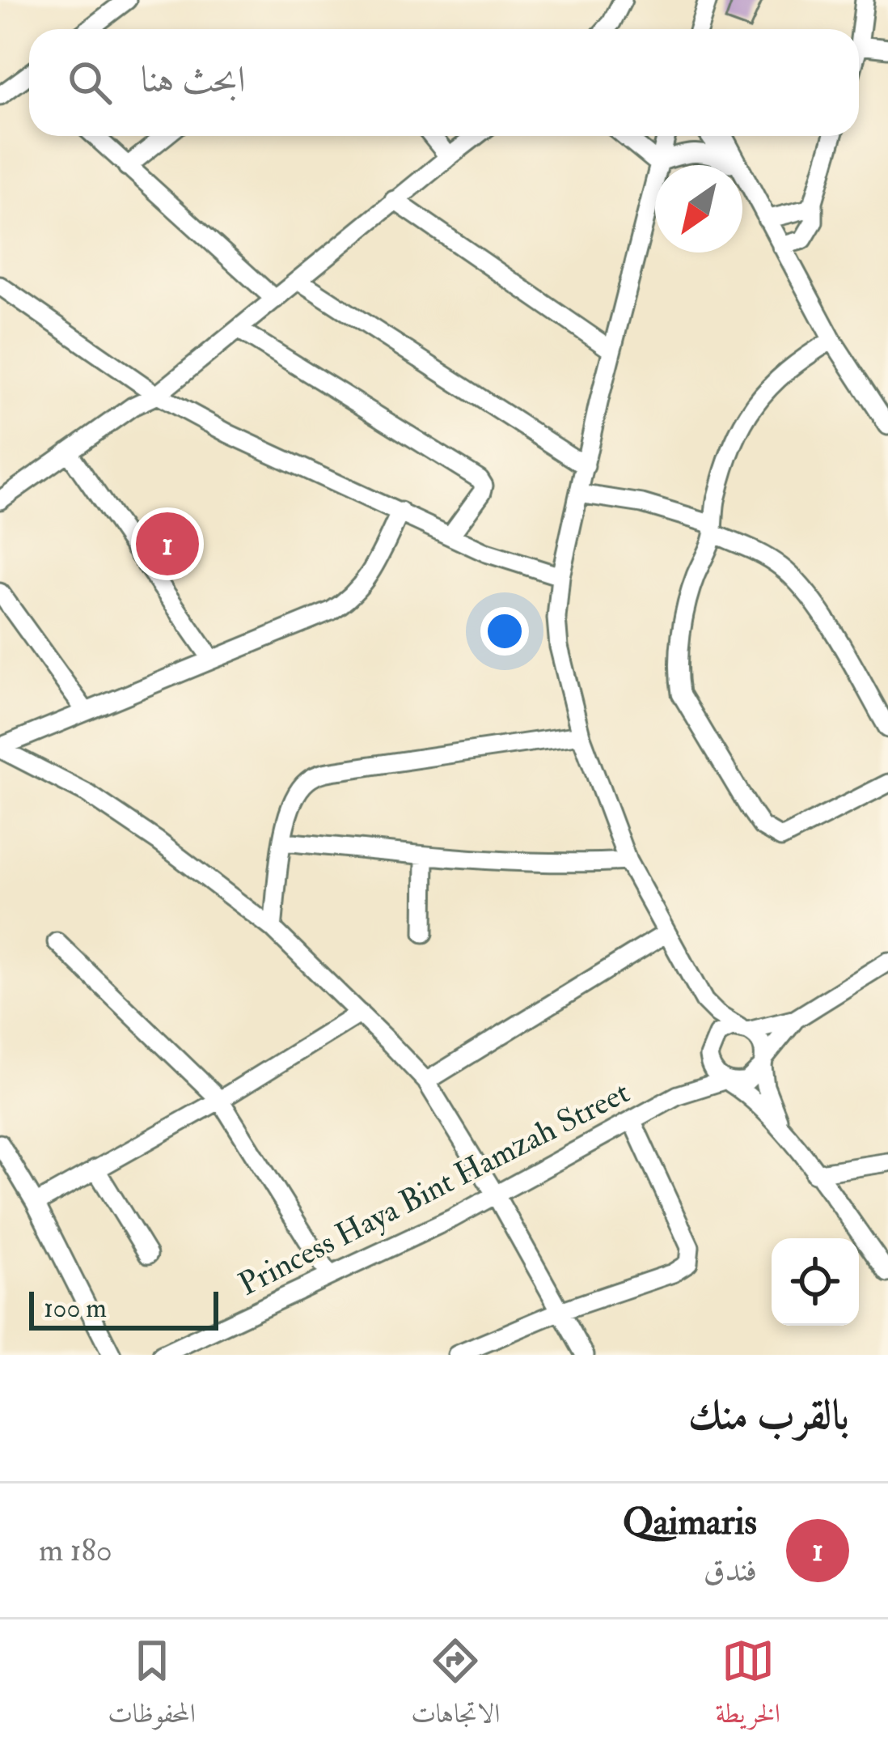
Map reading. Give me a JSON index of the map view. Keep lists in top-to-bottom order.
{
  "streets": {
    "street": ["Princess Haya Bint Hamzah Street"]
  },
  "scale_bar": "100 m",
  "north": "bottom left",
  "page": {
    "search": "ابحث هنا",
    "pins": "1",
    "scale": "100 m",
    "heading": "بالقرب منك",
    "list": [
      {
        "mark": "1",
        "name": "Qaimaris",
        "note": "فندق",
        "value": "180 m"
      }
    ],
    "nav": ["الخريطة", "الاتجاهات", "المحفوظات"]
  }
}
